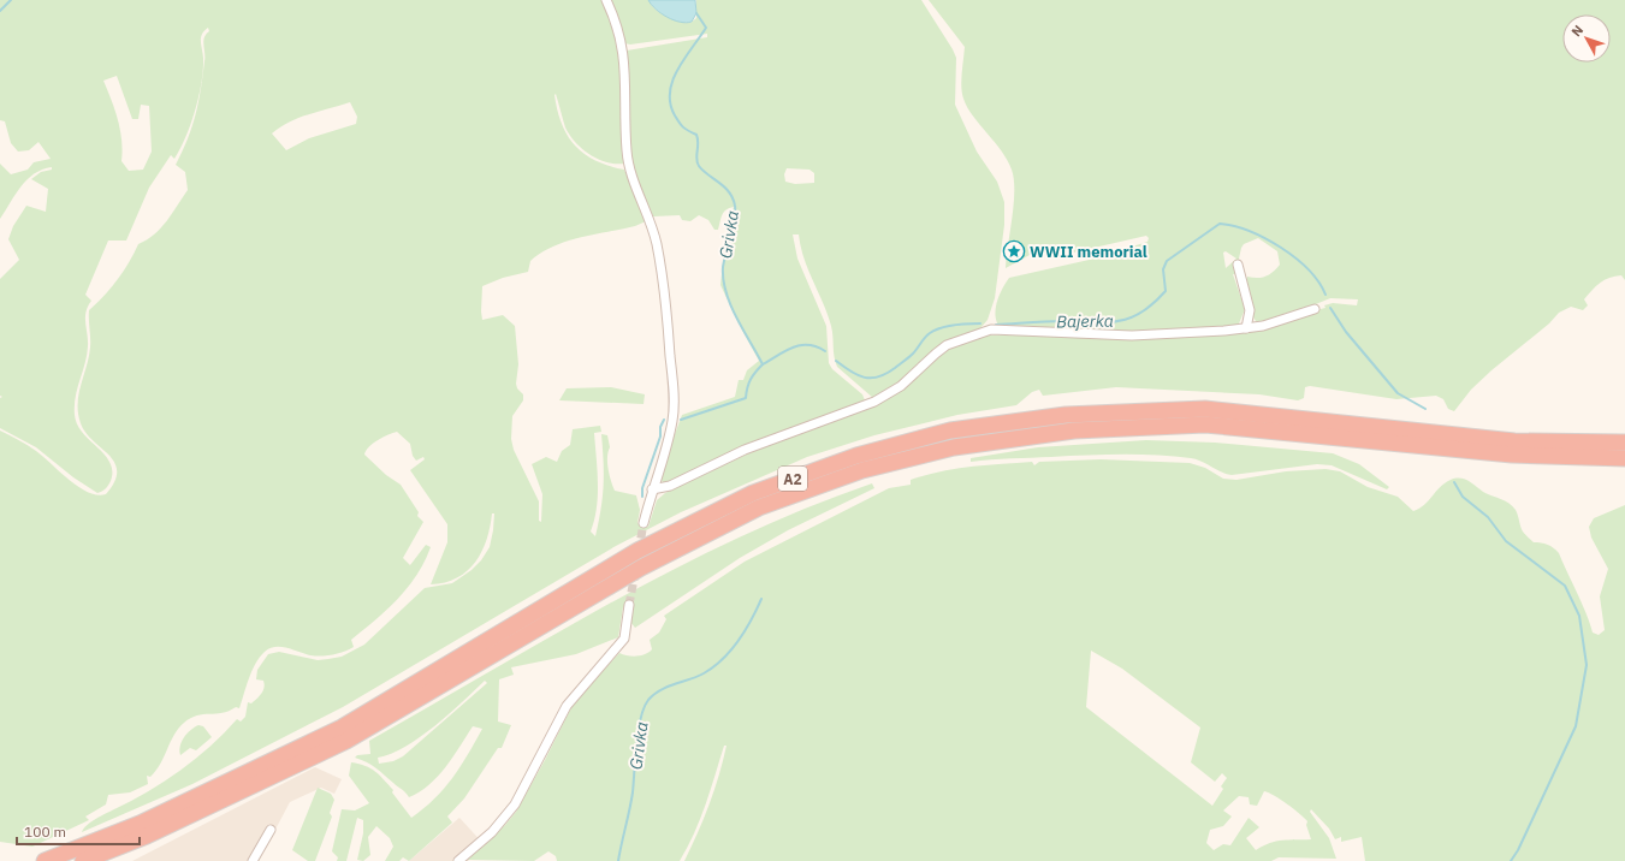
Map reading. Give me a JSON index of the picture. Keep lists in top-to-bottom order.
{
  "streets": {
    "highway": ["A2"]
  },
  "water": ["Grivka", "Bajerka"],
  "places": {
    "place": ["WWII memorial"]
  },
  "scale_bar": "100 m",
  "north": "top left"
}
